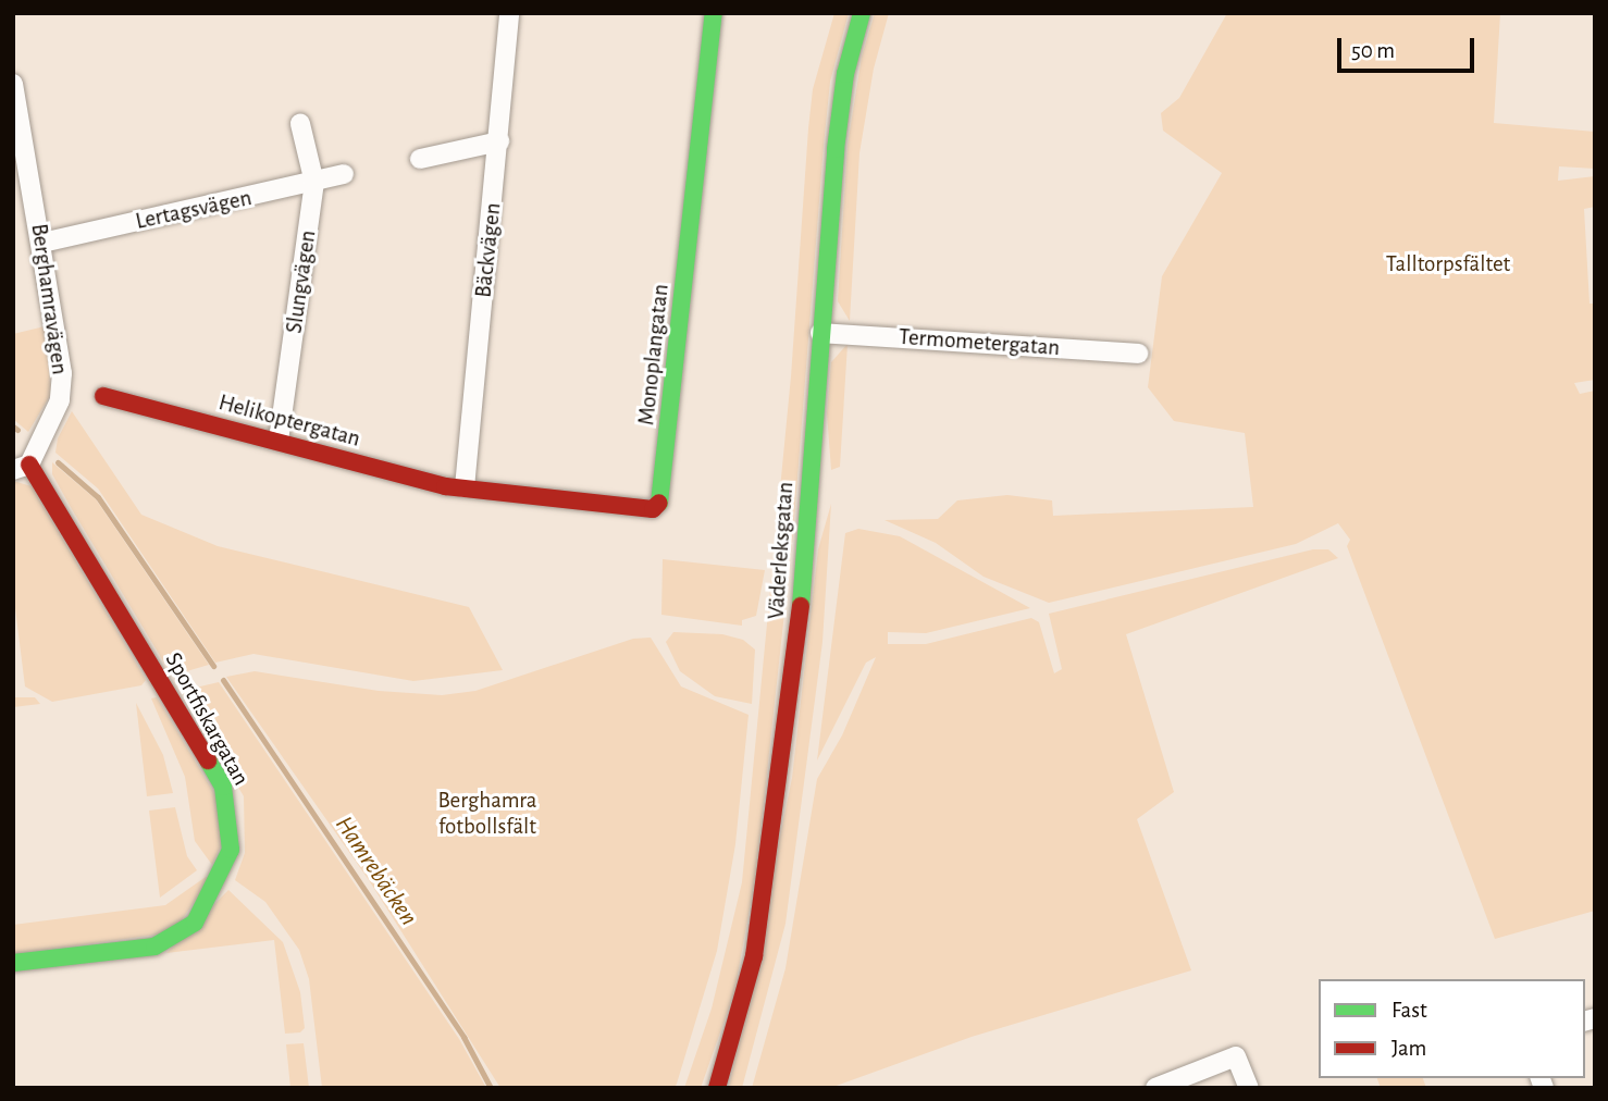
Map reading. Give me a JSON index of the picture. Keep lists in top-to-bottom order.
{
  "streets": {
    "street": [
      "Lertagsvägen",
      "Bäckvägen",
      "Slungvägen",
      "Berghamravägen",
      "Termometergatan",
      "Monoplangatan",
      "Helikoptergatan",
      "Väderleksgatan",
      "Sportfiskargatan"
    ]
  },
  "crossings": [
    ["Lertagsvägen", "Slungvägen"],
    ["Lertagsvägen", "Berghamravägen"],
    ["Bäckvägen", "Monoplangatan"],
    ["Bäckvägen", "Helikoptergatan"],
    ["Slungvägen", "Helikoptergatan"],
    ["Berghamravägen", "Sportfiskargatan"],
    ["Termometergatan", "Väderleksgatan"],
    ["Monoplangatan", "Helikoptergatan"]
  ],
  "water": ["Hamrebäcken"],
  "parks": ["Talltorpsfältet", "Berghamra fotbollsfält"],
  "legend": ["Fast", "Jam"],
  "scale_bar": "50 m"
}
